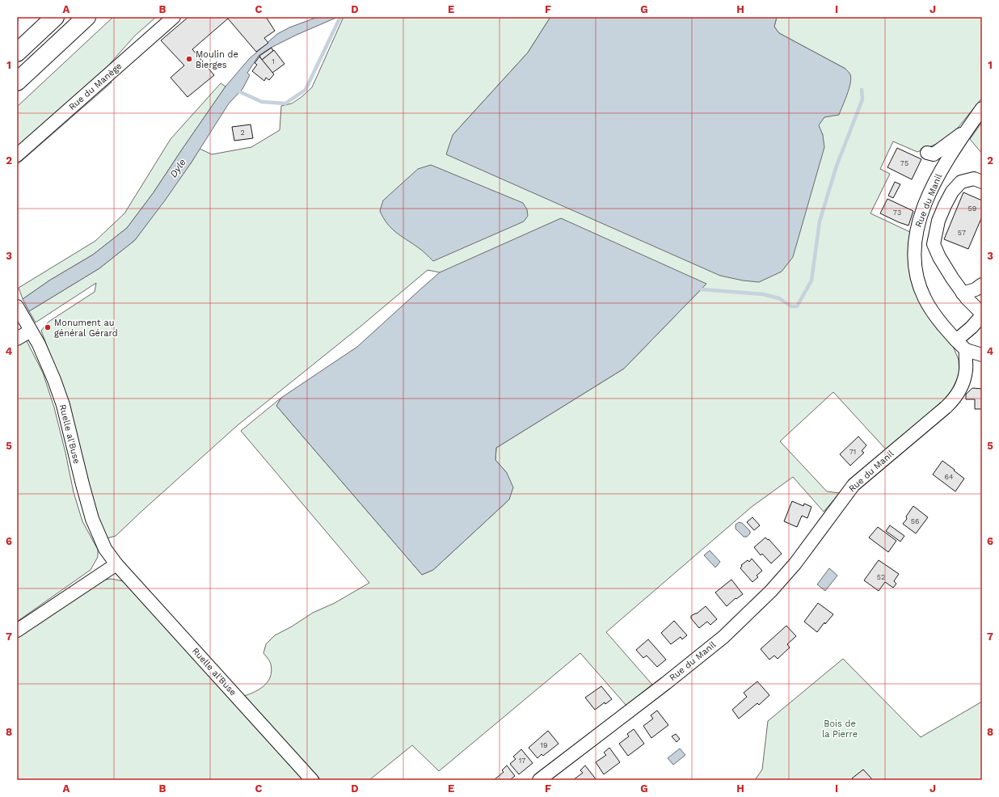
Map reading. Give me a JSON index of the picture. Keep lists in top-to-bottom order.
{
  "streets": {
    "street": ["Rue du Manège", "Rue du Manil", "Ruelle al'Buse"]
  },
  "water": ["Dyle"],
  "parks": ["Bois de la Pierre"],
  "places": ["Moulin de Bierges", "Monument au général Gérard"],
  "house_numbers": [
    "1",
    "2",
    "75",
    "59",
    "73",
    "57",
    "71",
    "64",
    "56",
    "52",
    "19",
    "17"
  ],
  "grid": {
    "columns": [
      "A",
      "B",
      "C",
      "D",
      "E",
      "F",
      "G",
      "H",
      "I",
      "J"
    ],
    "rows": [
      "1",
      "2",
      "3",
      "4",
      "5",
      "6",
      "7",
      "8"
    ]
  }
}
